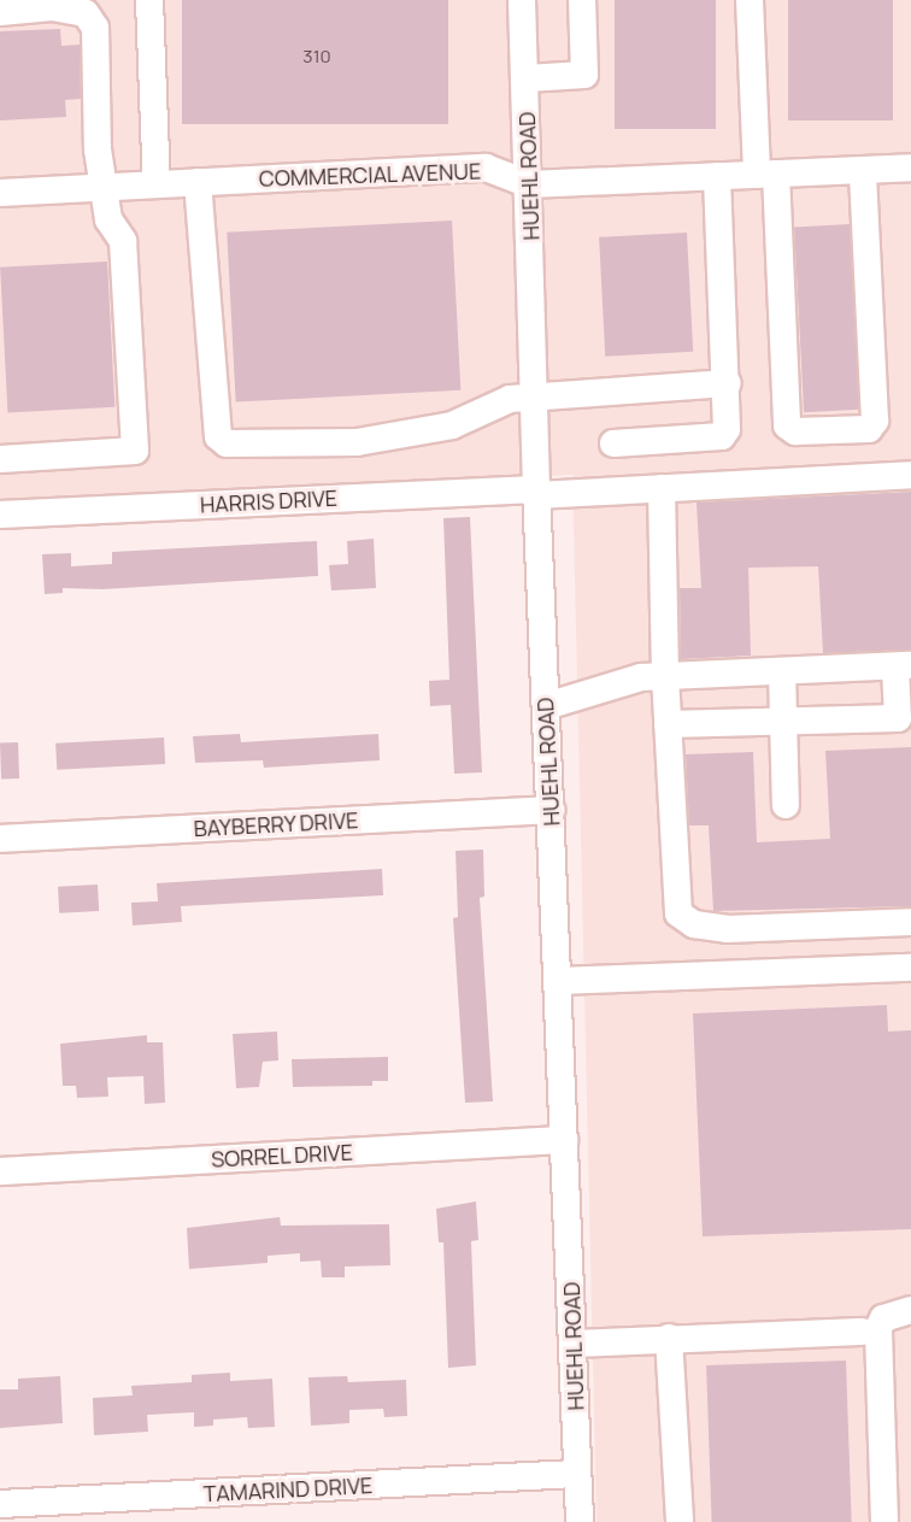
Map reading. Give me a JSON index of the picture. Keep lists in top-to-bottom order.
{
  "streets": {
    "street": [
      "COMMERCIAL AVENUE",
      "HUEHL ROAD",
      "HARRIS DRIVE",
      "BAYBERRY DRIVE",
      "SORREL DRIVE",
      "TAMARIND DRIVE"
    ]
  },
  "crossings": [
    ["COMMERCIAL AVENUE", "HUEHL ROAD"],
    ["HUEHL ROAD", "HARRIS DRIVE"],
    ["HUEHL ROAD", "BAYBERRY DRIVE"],
    ["HUEHL ROAD", "SORREL DRIVE"],
    ["HUEHL ROAD", "TAMARIND DRIVE"]
  ],
  "house_numbers": ["310"]
}
